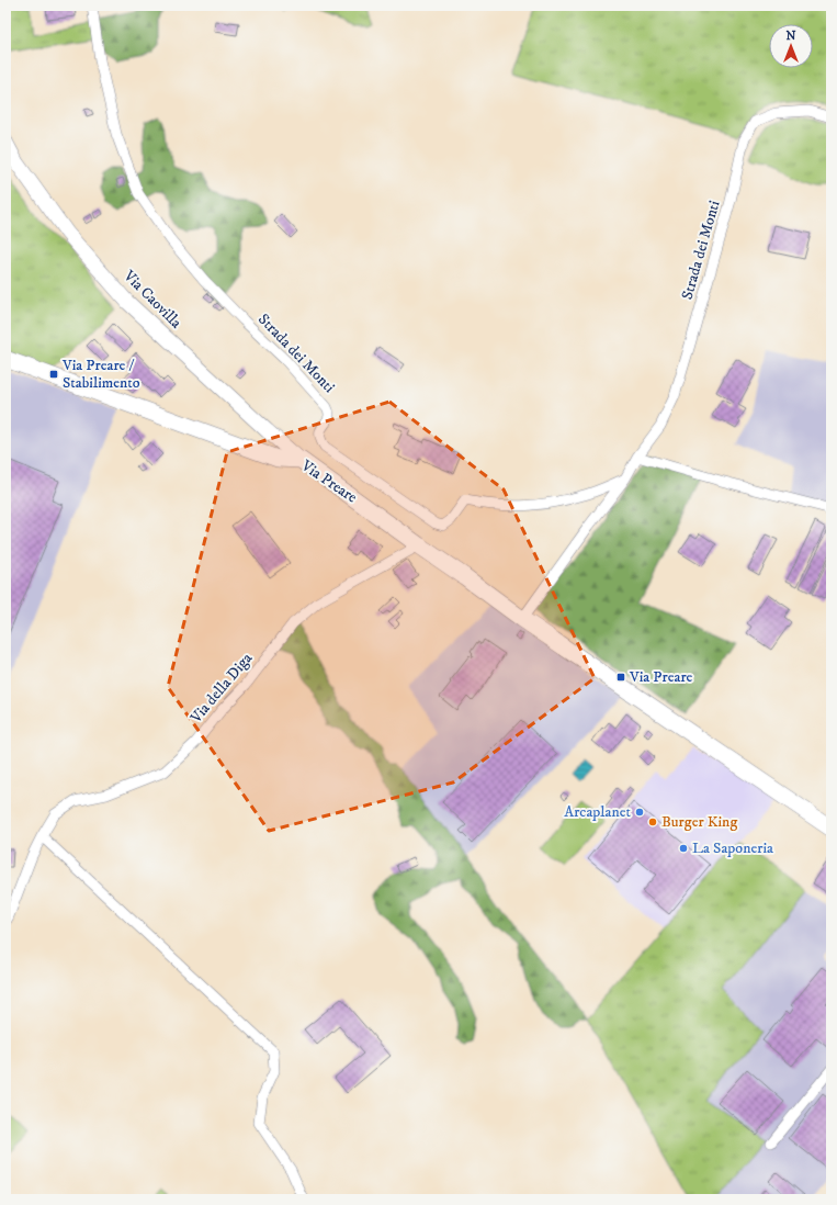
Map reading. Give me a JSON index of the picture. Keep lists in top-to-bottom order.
{
  "streets": {
    "main road": ["Via Caovilla", "Via Preare"],
    "street": ["Strada dei Monti", "Via della Diga"]
  },
  "crossings": [
    ["Strada dei Monti", "Via Preare"],
    ["Via Caovilla", "Via Preare"],
    ["Via Preare", "Via della Diga"]
  ],
  "places": {
    "transit": ["Via Preare / Stabilimento", "Via Preare"],
    "other": ["Arcaplanet", "Burger King", "La Saponeria"]
  },
  "north": "top"
}
